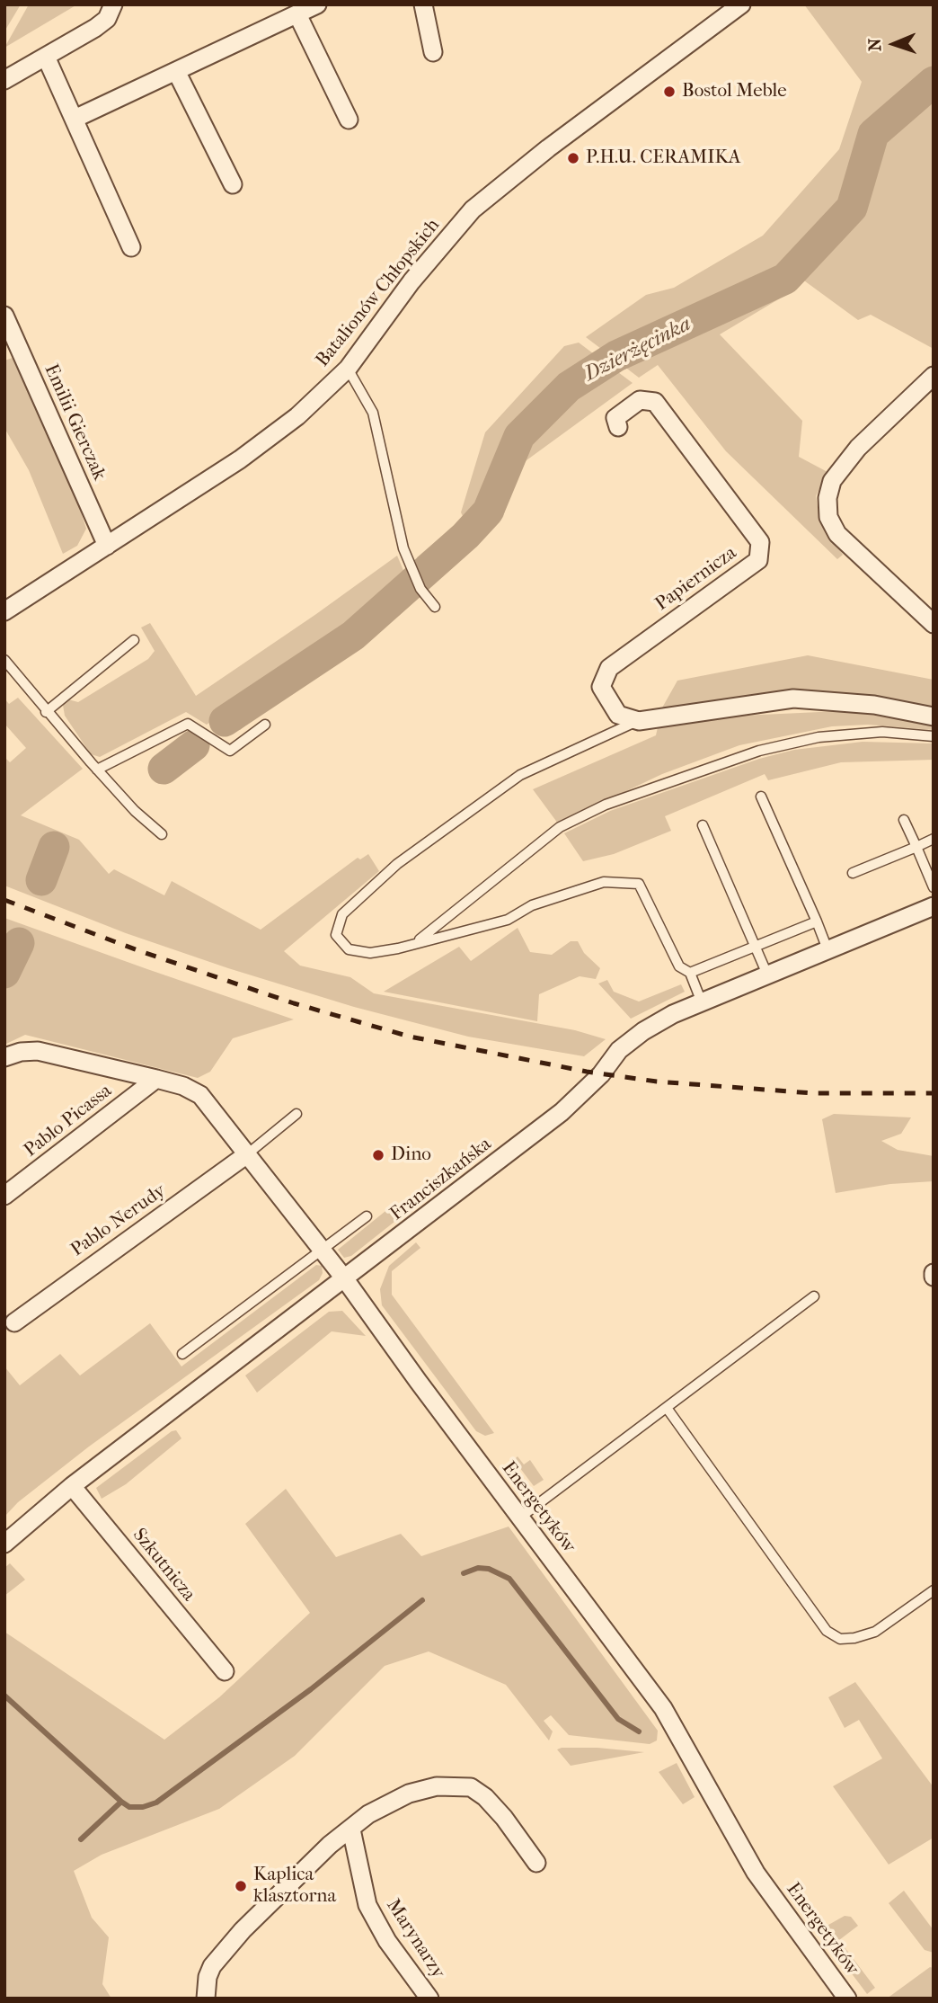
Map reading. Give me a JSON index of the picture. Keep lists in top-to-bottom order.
{
  "streets": {
    "street": [
      "Batalionów Chłopskich",
      "Emilii Gierczak",
      "Papiernicza",
      "Pablo Picassa",
      "Franciszkańska",
      "Pablo Nerudy",
      "Energetyków",
      "Szkutnicza",
      "Marynarzy"
    ]
  },
  "crossings": [
    ["Batalionów Chłopskich", "Emilii Gierczak"],
    ["Pablo Picassa", "Energetyków"],
    ["Franciszkańska", "Energetyków"],
    ["Franciszkańska", "Szkutnicza"],
    ["Pablo Nerudy", "Energetyków"]
  ],
  "water": ["Dzierżęcinka"],
  "places": [
    "Bostol Meble",
    "P.H.U. CERAMIKA",
    "Dino",
    "Kaplica klasztorna"
  ],
  "north": "left"
}
